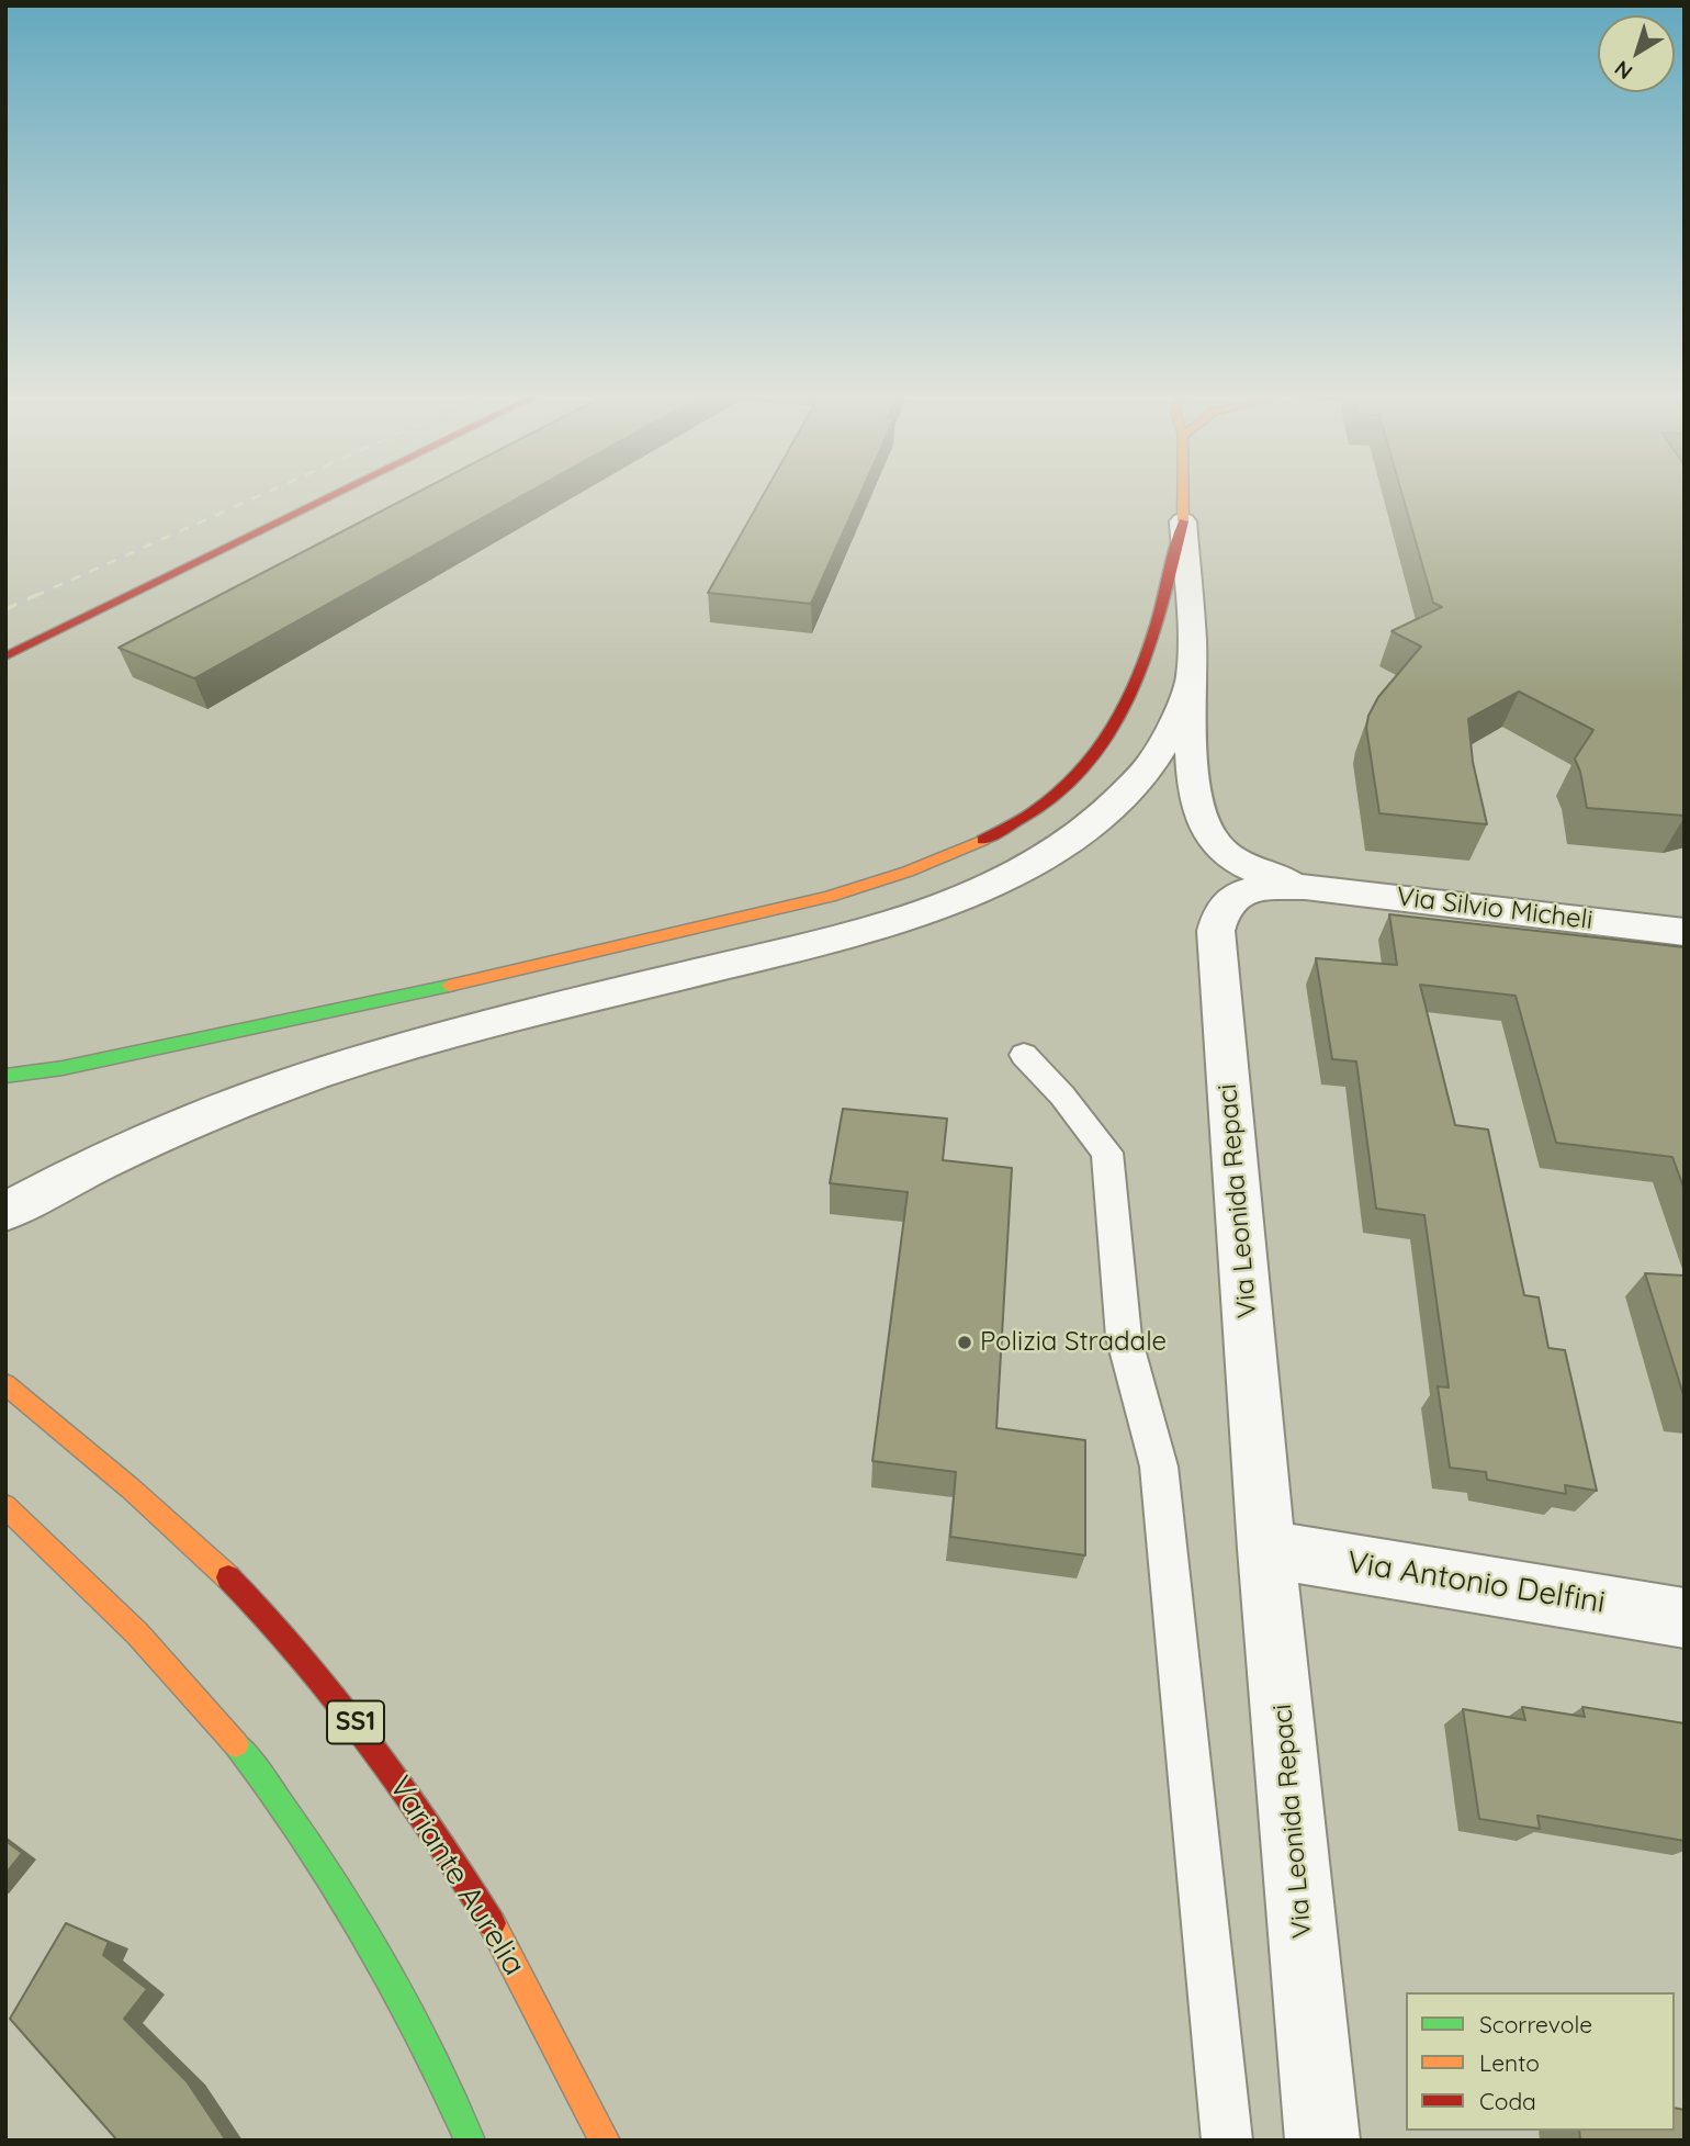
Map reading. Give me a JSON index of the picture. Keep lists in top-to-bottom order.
{
  "streets": {
    "main road": ["SS1", "Variante Aurelia"],
    "street": ["Via Silvio Micheli", "Via Leonida Repaci", "Via Antonio Delfini"]
  },
  "crossings": [
    ["Via Silvio Micheli", "Via Leonida Repaci"],
    ["Via Leonida Repaci", "Via Antonio Delfini"]
  ],
  "places": ["Polizia Stradale"],
  "legend": ["Scorrevole", "Lento", "Coda"],
  "north": "bottom left"
}
